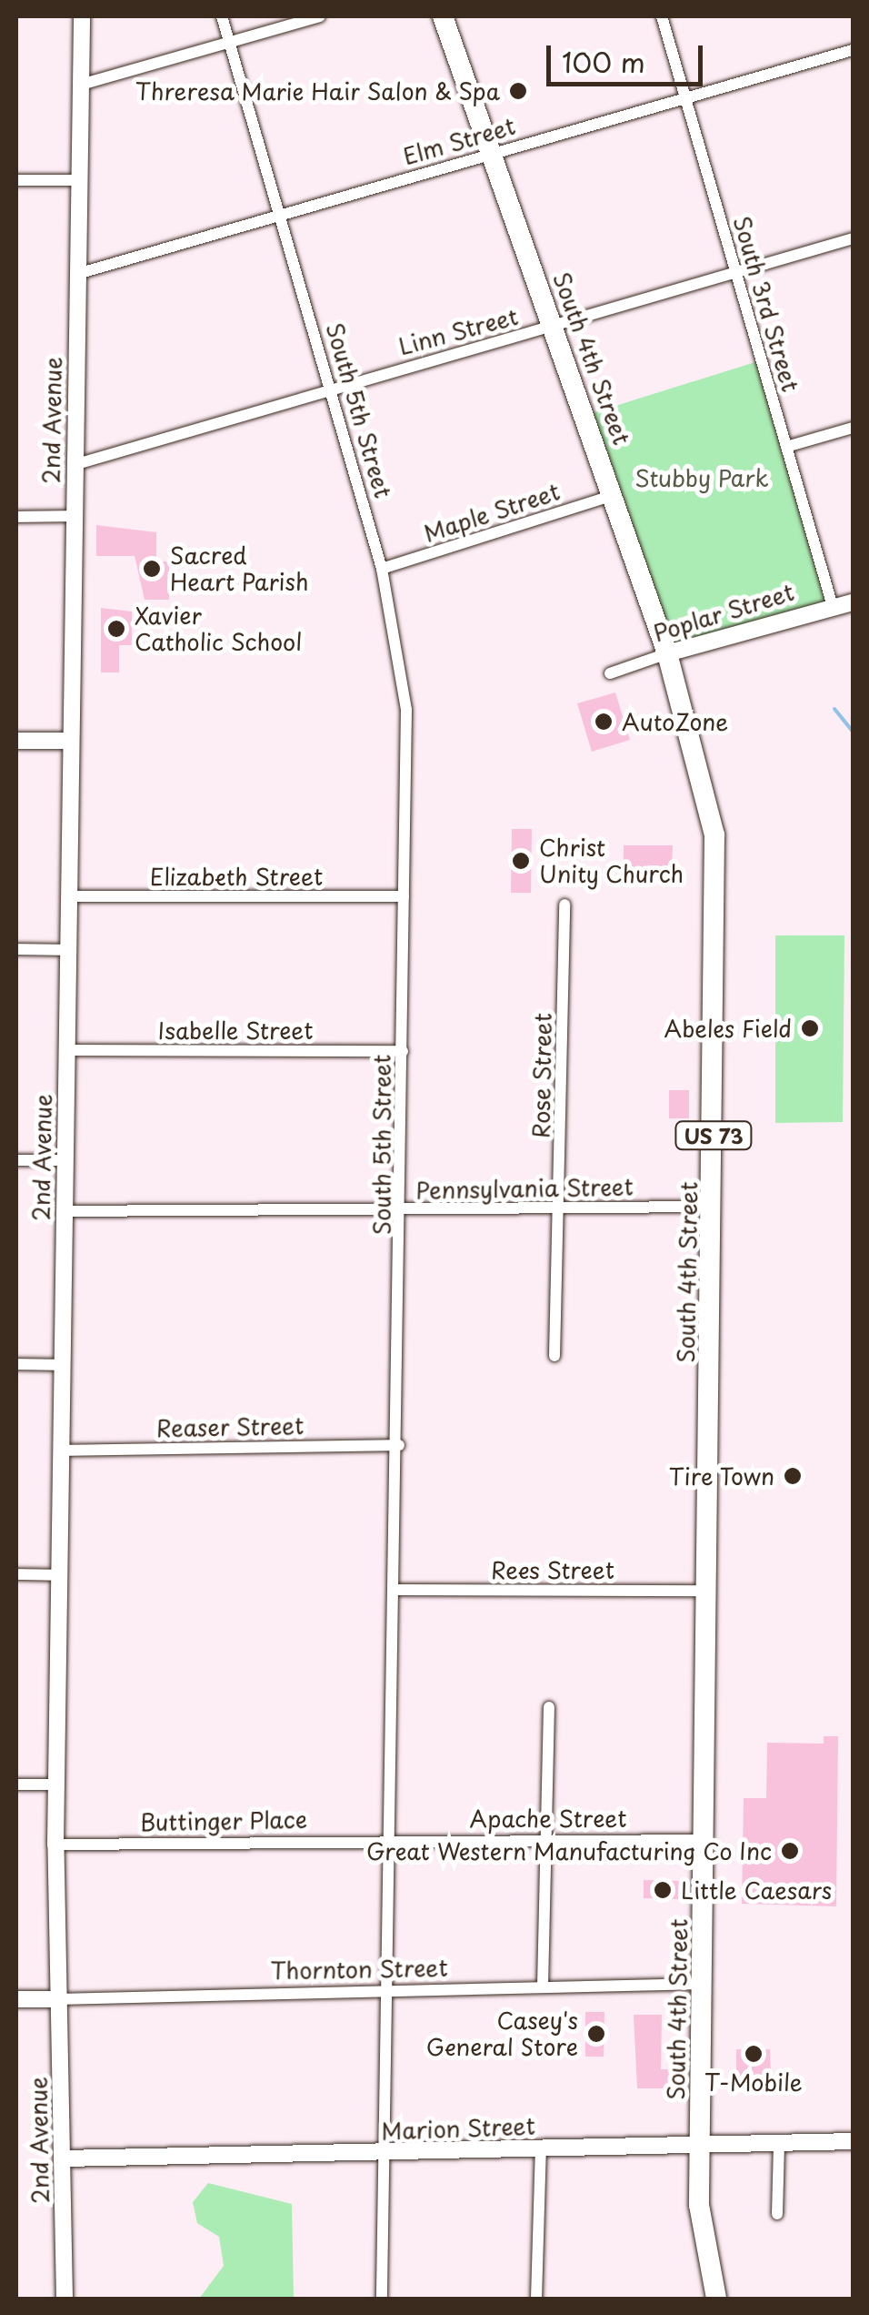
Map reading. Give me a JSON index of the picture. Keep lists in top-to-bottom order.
{
  "streets": {
    "highway": ["South 4th Street", "US 73"],
    "street": [
      "Elm Street",
      "South 3rd Street",
      "Linn Street",
      "South 5th Street",
      "2nd Avenue",
      "Maple Street",
      "Poplar Street",
      "Elizabeth Street",
      "Isabelle Street",
      "Rose Street",
      "Pennsylvania Street",
      "Reaser Street",
      "Rees Street",
      "Apache Street",
      "Buttinger Place",
      "Thornton Street",
      "Marion Street"
    ]
  },
  "crossings": [
    ["Elm Street", "South 3rd Street"],
    ["Elm Street", "South 4th Street"],
    ["Elm Street", "South 5th Street"],
    ["Elm Street", "2nd Avenue"],
    ["South 3rd Street", "Linn Street"],
    ["South 3rd Street", "Poplar Street"],
    ["Linn Street", "South 4th Street"],
    ["Linn Street", "South 5th Street"],
    ["Linn Street", "2nd Avenue"],
    ["South 4th Street", "Maple Street"],
    ["South 4th Street", "Poplar Street"],
    ["South 4th Street", "Pennsylvania Street"],
    ["South 4th Street", "Rees Street"],
    ["South 4th Street", "Apache Street"],
    ["South 4th Street", "Thornton Street"],
    ["South 4th Street", "Marion Street"],
    ["South 5th Street", "Maple Street"],
    ["South 5th Street", "Elizabeth Street"],
    ["South 5th Street", "Isabelle Street"],
    ["South 5th Street", "Pennsylvania Street"],
    ["South 5th Street", "Reaser Street"],
    ["South 5th Street", "Rees Street"],
    ["South 5th Street", "Apache Street"],
    ["South 5th Street", "Buttinger Place"],
    ["South 5th Street", "Thornton Street"],
    ["South 5th Street", "Marion Street"],
    ["2nd Avenue", "Elizabeth Street"],
    ["2nd Avenue", "Isabelle Street"],
    ["2nd Avenue", "Pennsylvania Street"],
    ["2nd Avenue", "Reaser Street"],
    ["2nd Avenue", "Buttinger Place"],
    ["2nd Avenue", "Thornton Street"],
    ["2nd Avenue", "Marion Street"],
    ["Rose Street", "Pennsylvania Street"],
    ["Apache Street", "Buttinger Place"]
  ],
  "parks": ["Stubby Park"],
  "places": [
    "Threresa Marie Hair Salon & Spa",
    "Sacred Heart Parish",
    "Xavier Catholic School",
    "AutoZone",
    "Christ Unity Church",
    "Abeles Field",
    "Tire Town",
    "Great Western Manufacturing Co Inc",
    "Little Caesars",
    "Casey's General Store",
    "T-Mobile"
  ],
  "scale_bar": "100 m"
}
